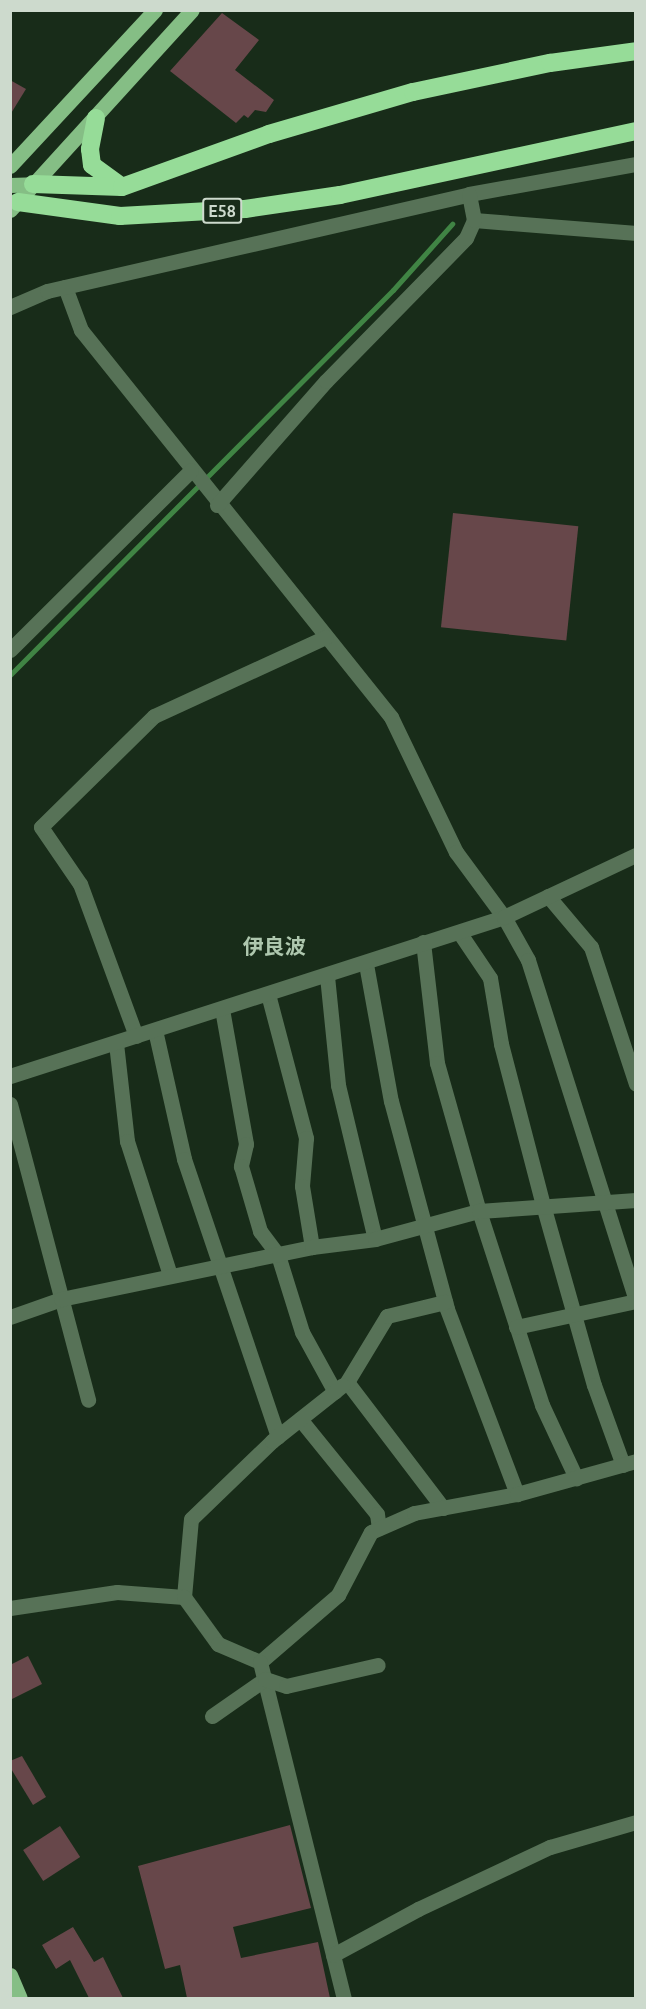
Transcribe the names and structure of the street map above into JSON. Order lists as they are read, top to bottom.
{
  "streets": {
    "highway": ["E58"]
  },
  "districts": ["伊良波"]
}
